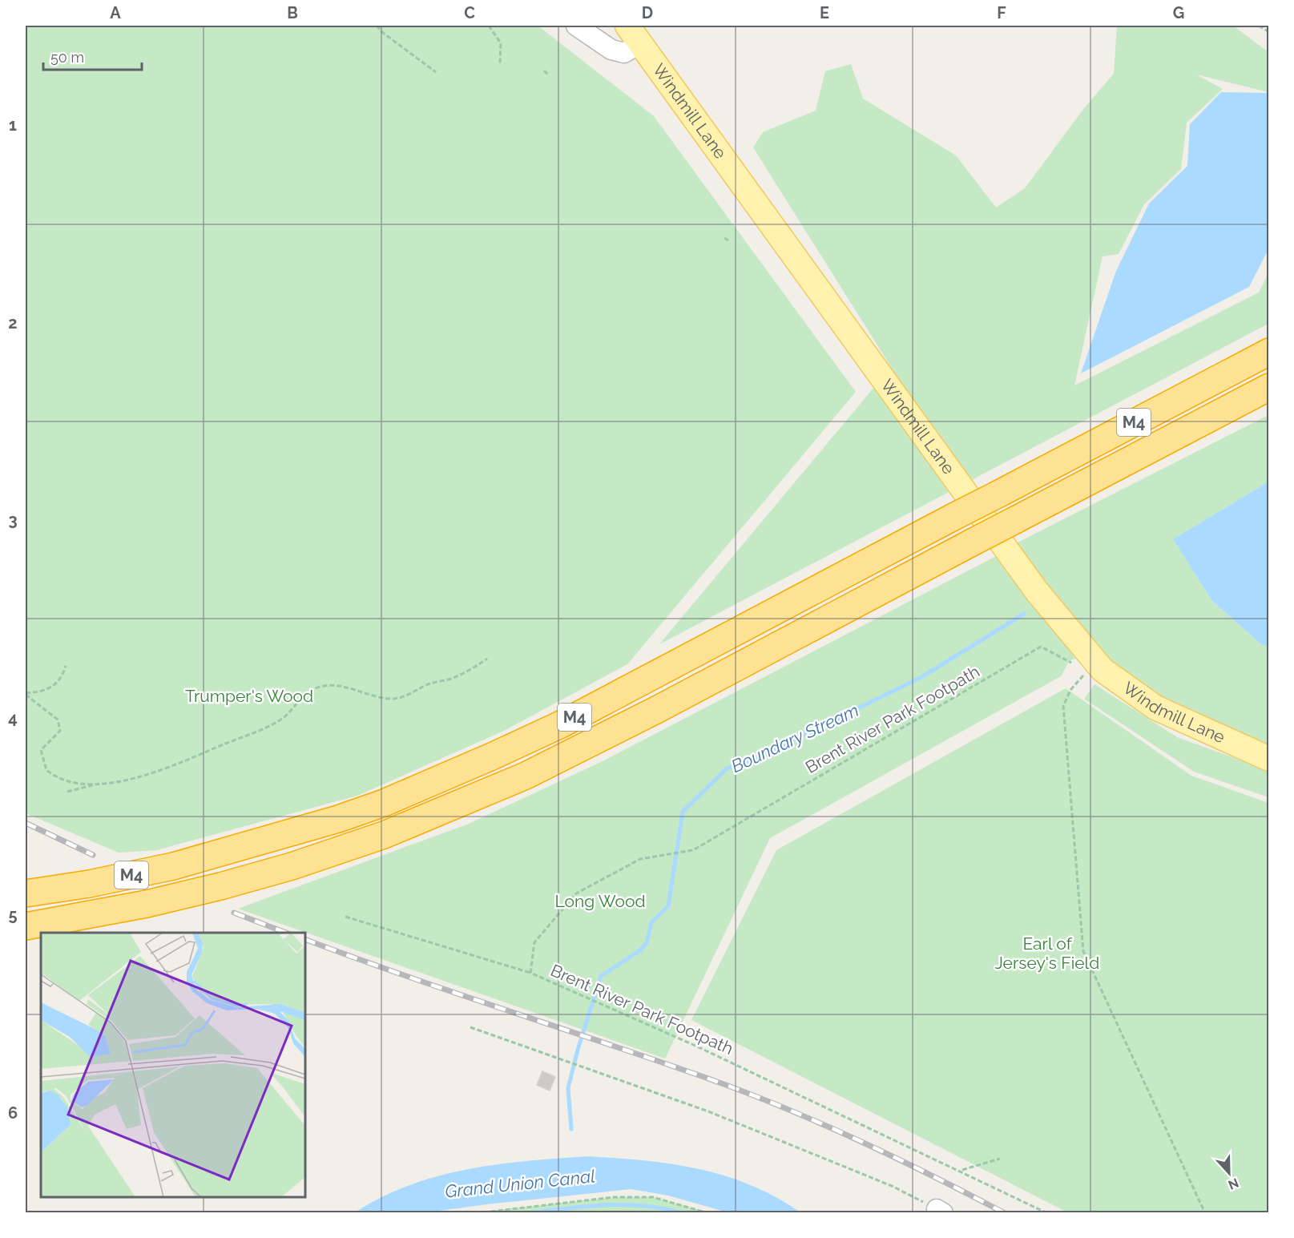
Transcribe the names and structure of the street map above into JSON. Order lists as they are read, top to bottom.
{
  "streets": {
    "highway": ["M4"],
    "main road": ["Windmill Lane"],
    "path": ["Brent River Park Footpath"]
  },
  "water": ["Boundary Stream", "Grand Union Canal"],
  "parks": ["Trumper's Wood", "Long Wood", "Earl of Jersey's Field"],
  "scale_bar": "50 m",
  "north": "bottom",
  "grid": {
    "columns": [
      "A",
      "B",
      "C",
      "D",
      "E",
      "F",
      "G"
    ],
    "rows": [
      "1",
      "2",
      "3",
      "4",
      "5",
      "6"
    ]
  }
}
